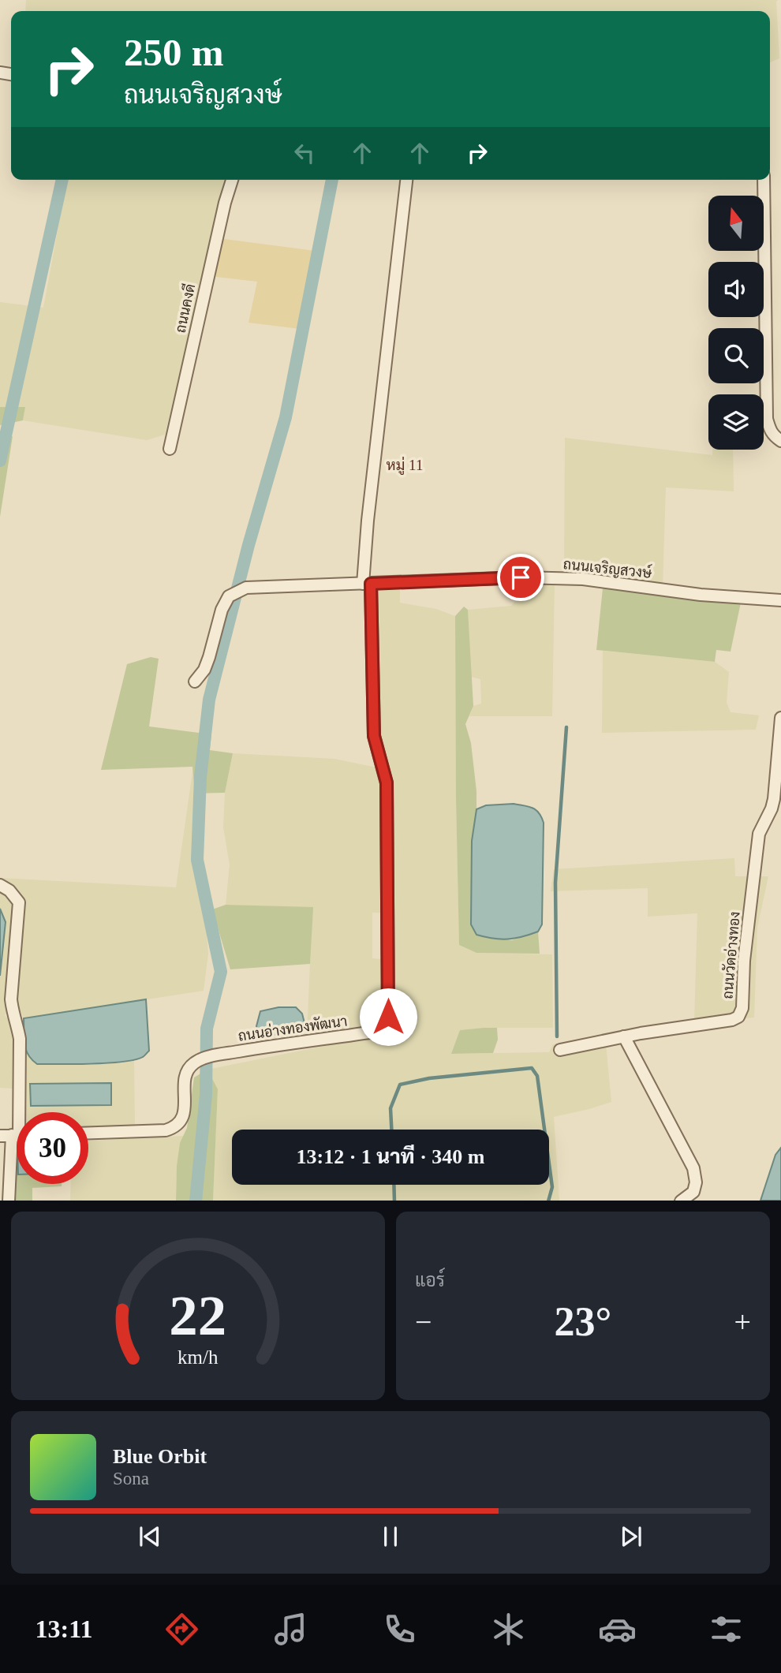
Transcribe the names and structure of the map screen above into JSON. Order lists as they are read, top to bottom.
{
  "streets": {
    "street": [
      "ถนนคงดี",
      "ถนนเจริญสวงษ์",
      "ถนนวัดอ่างทอง",
      "ถนนอ่างทองพัฒนา"
    ]
  },
  "crossings": [
    ["ถนนเจริญสวงษ์", "ถนนอ่างทองพัฒนา"]
  ],
  "districts": ["หมู่ 11"],
  "north": "top",
  "page": {
    "turn": ["250 m", "ถนนเจริญสวงษ์"],
    "limit": "30",
    "trip": "13:12 · 1 นาที · 340 m",
    "tile": "แอร์",
    "heat": ["−", "23°", "+"],
    "song": ["Blue Orbit", "Sona"],
    "tabs": "13:11",
    "gauge": ["22", "km/h"]
  }
}
